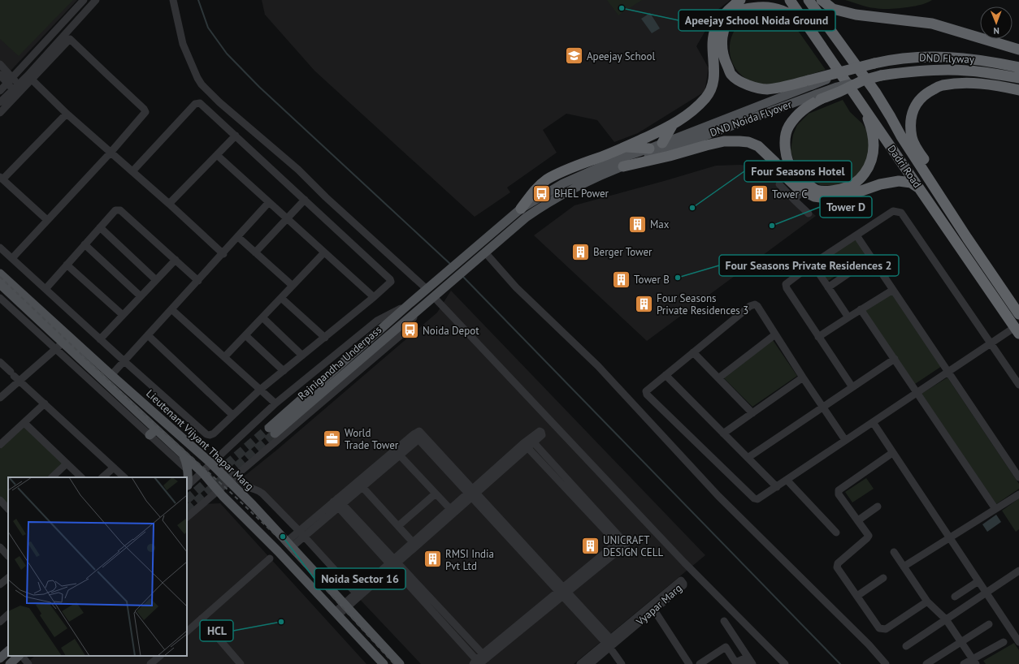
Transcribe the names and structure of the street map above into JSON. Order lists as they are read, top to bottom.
{
  "streets": {
    "highway": ["DND Flyway", "Dadri Road"],
    "main road": ["DND Noida Flyover", "Rajnigandha Underpass", "Lieutenant Vijyant Thapar Marg"],
    "street": ["Vyapar Marg"]
  },
  "crossings": [
    ["DND Flyway", "DND Noida Flyover"],
    ["DND Noida Flyover", "Rajnigandha Underpass"]
  ],
  "places": {
    "other": [
      "Apeejay School Noida Ground",
      "Four Seasons Hotel",
      "Tower D",
      "Four Seasons Private Residences 2",
      "Noida Sector 16",
      "HCL"
    ],
    "school or university": ["Apeejay School"],
    "bus stop": ["BHEL Power", "Noida Depot"],
    "building": [
      "Tower C",
      "Max",
      "Berger Tower",
      "Tower B",
      "Four Seasons Private Residences 3",
      "UNICRAFT DESIGN CELL",
      "RMSI India Pvt Ltd"
    ],
    "office": ["World Trade Tower"]
  },
  "north": "bottom"
}
